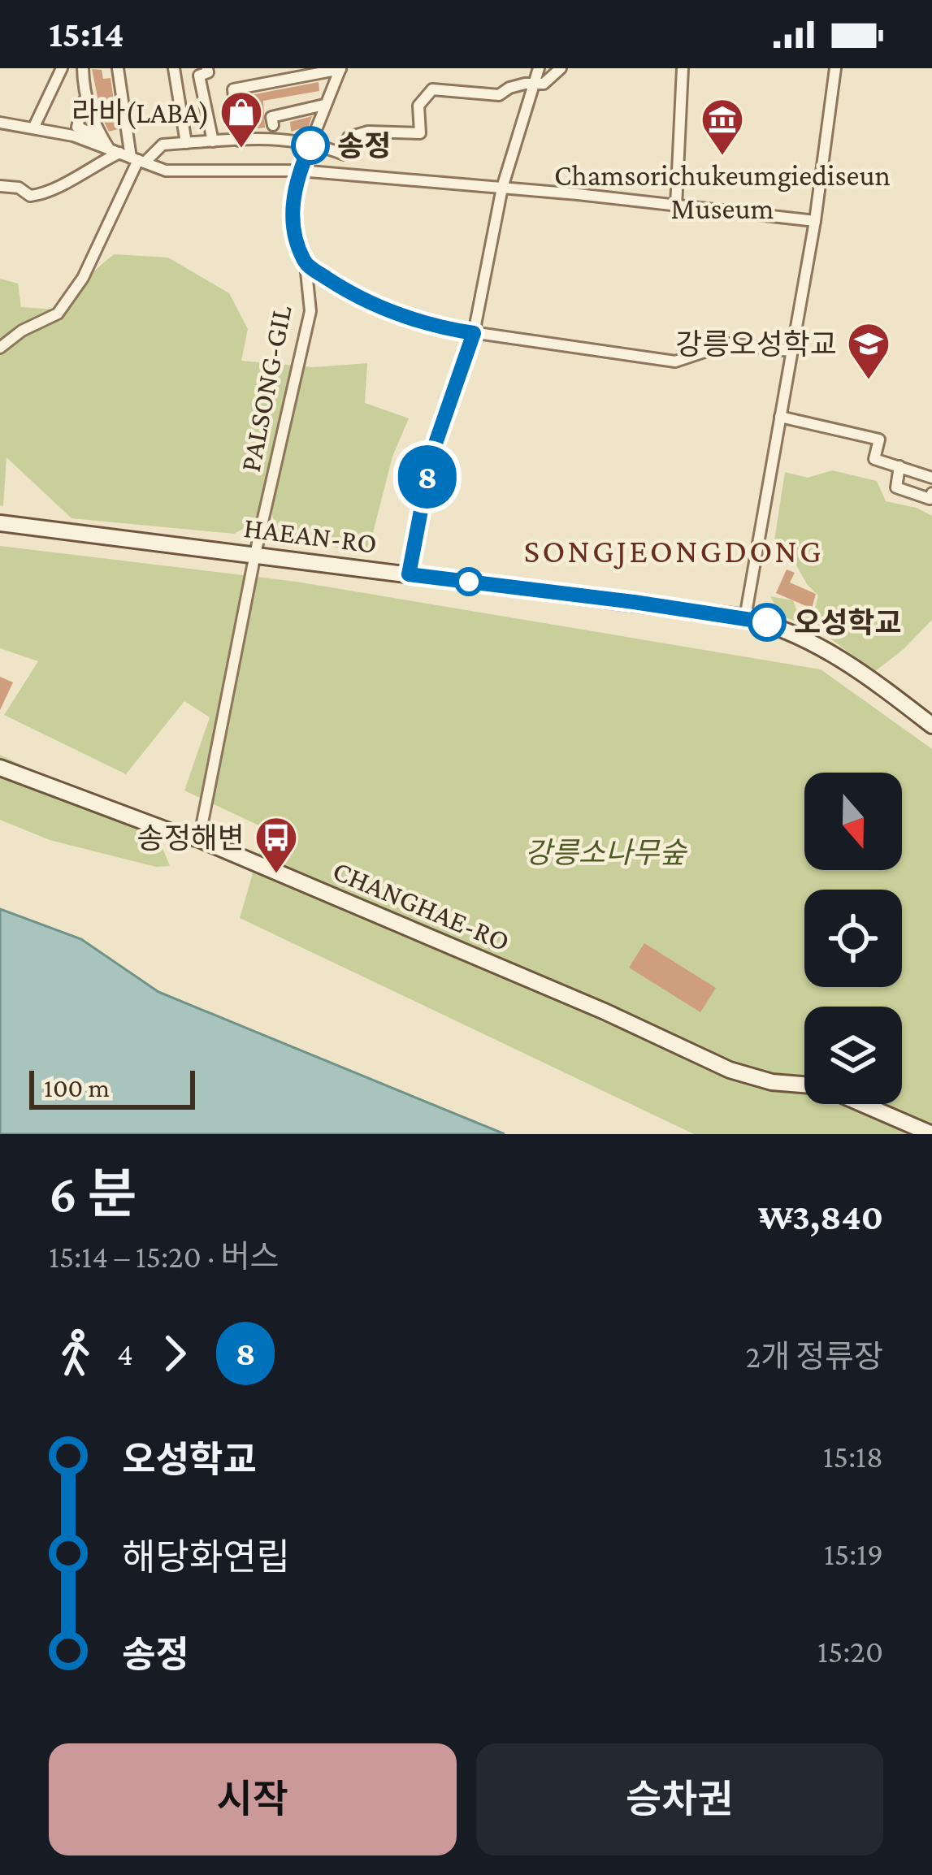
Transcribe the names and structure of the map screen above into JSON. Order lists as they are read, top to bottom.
{
  "streets": {
    "street": ["PALSONG-GIL", "HAEAN-RO", "CHANGHAE-RO"]
  },
  "crossings": [
    ["PALSONG-GIL", "HAEAN-RO"],
    ["PALSONG-GIL", "CHANGHAE-RO"]
  ],
  "districts": ["SONGJEONGDONG"],
  "parks": ["강릉소나무숲"],
  "places": {
    "other": ["송정", "오성학교"],
    "shop": ["라바(LABA)"],
    "museum": ["Chamsorichukeumgiediseun Museum"],
    "school or university": ["강릉오성학교"],
    "bus stop": ["송정해변"]
  },
  "lines": ["bus line 8"],
  "scale_bar": "100 m",
  "north": "bottom",
  "page": {
    "status": "15:14",
    "on_map": "8",
    "scale": "100 m",
    "heading": ["6 분", "15:14 – 15:20 · 버스", "₩3,840"],
    "legs": ["4", "8", "2개 정류장"],
    "list": [
      {
        "name": "오성학교",
        "value": "15:18"
      },
      {
        "name": "해당화연립",
        "value": "15:19"
      },
      {
        "name": "송정",
        "value": "15:20"
      }
    ],
    "buttons": ["시작", "승차권"]
  }
}
